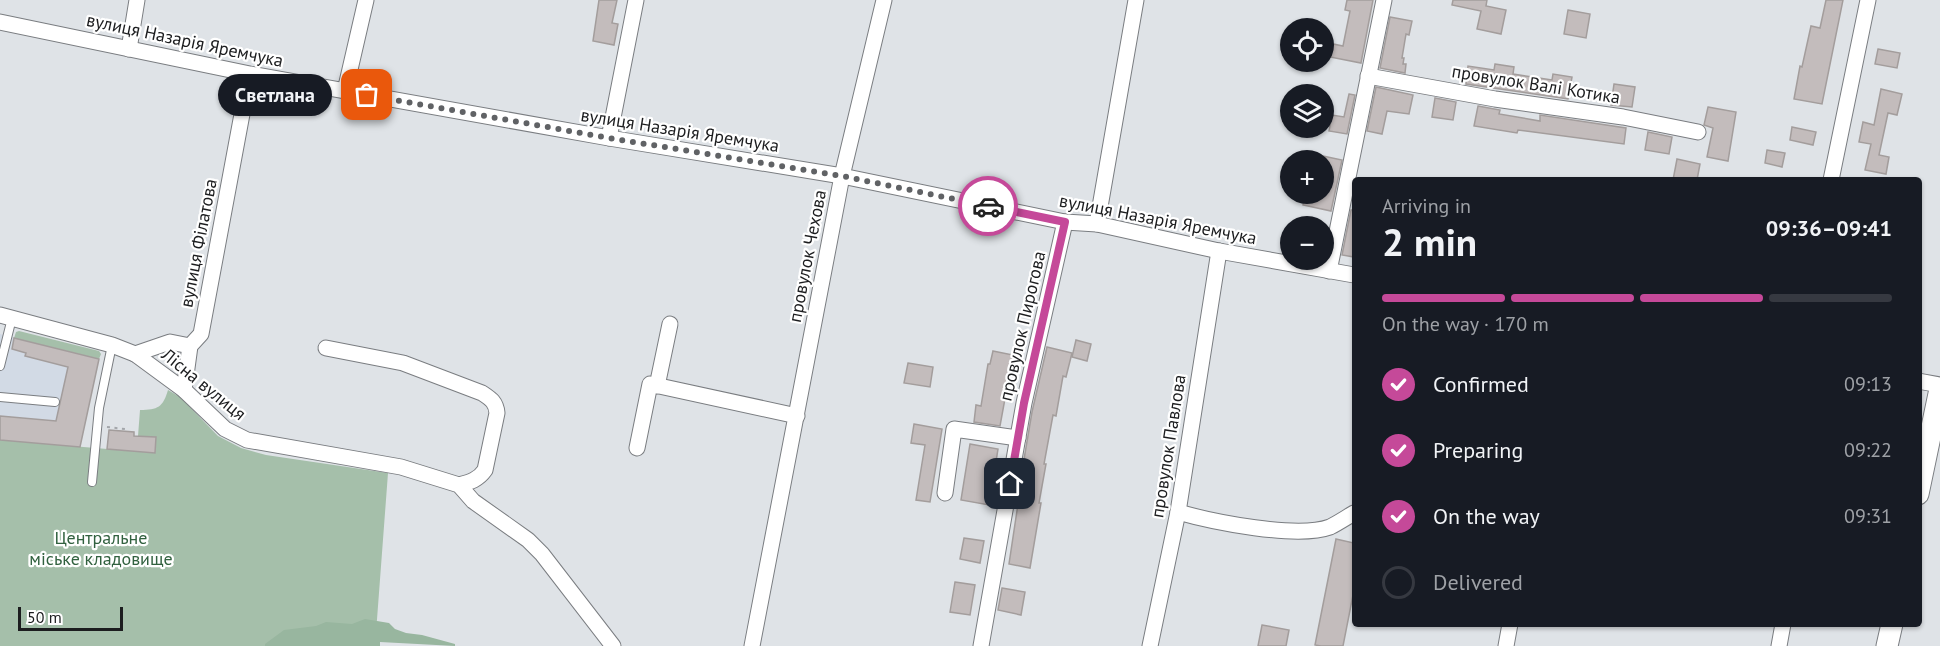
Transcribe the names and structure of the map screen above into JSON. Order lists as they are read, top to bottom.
{
  "streets": {
    "street": [
      "вулиця Назарія Яремчука",
      "провулок Валі Котика",
      "вулиця Філатова",
      "провулок Чехова",
      "провулок Пирогова",
      "Лісна вулиця",
      "провулок Павлова"
    ]
  },
  "crossings": [
    ["вулиця Назарія Яремчука", "провулок Чехова"],
    ["вулиця Назарія Яремчука", "провулок Пирогова"],
    ["вулиця Назарія Яремчука", "провулок Павлова"],
    ["вулиця Філатова", "Лісна вулиця"]
  ],
  "parks": ["Центральне міське кладовище"],
  "places": ["Светлана"],
  "scale_bar": "50 m",
  "page": {
    "map_buttons": ["+", "−"],
    "bubble": "Светлана",
    "heading": ["2 min", "Arriving in", "09:36–09:41"],
    "bar": "On the way · 170 m",
    "list": [
      ["Confirmed", "09:13"],
      ["Preparing", "09:22"],
      ["On the way", "09:31"],
      "Delivered"
    ],
    "scale": "50 m"
  }
}
